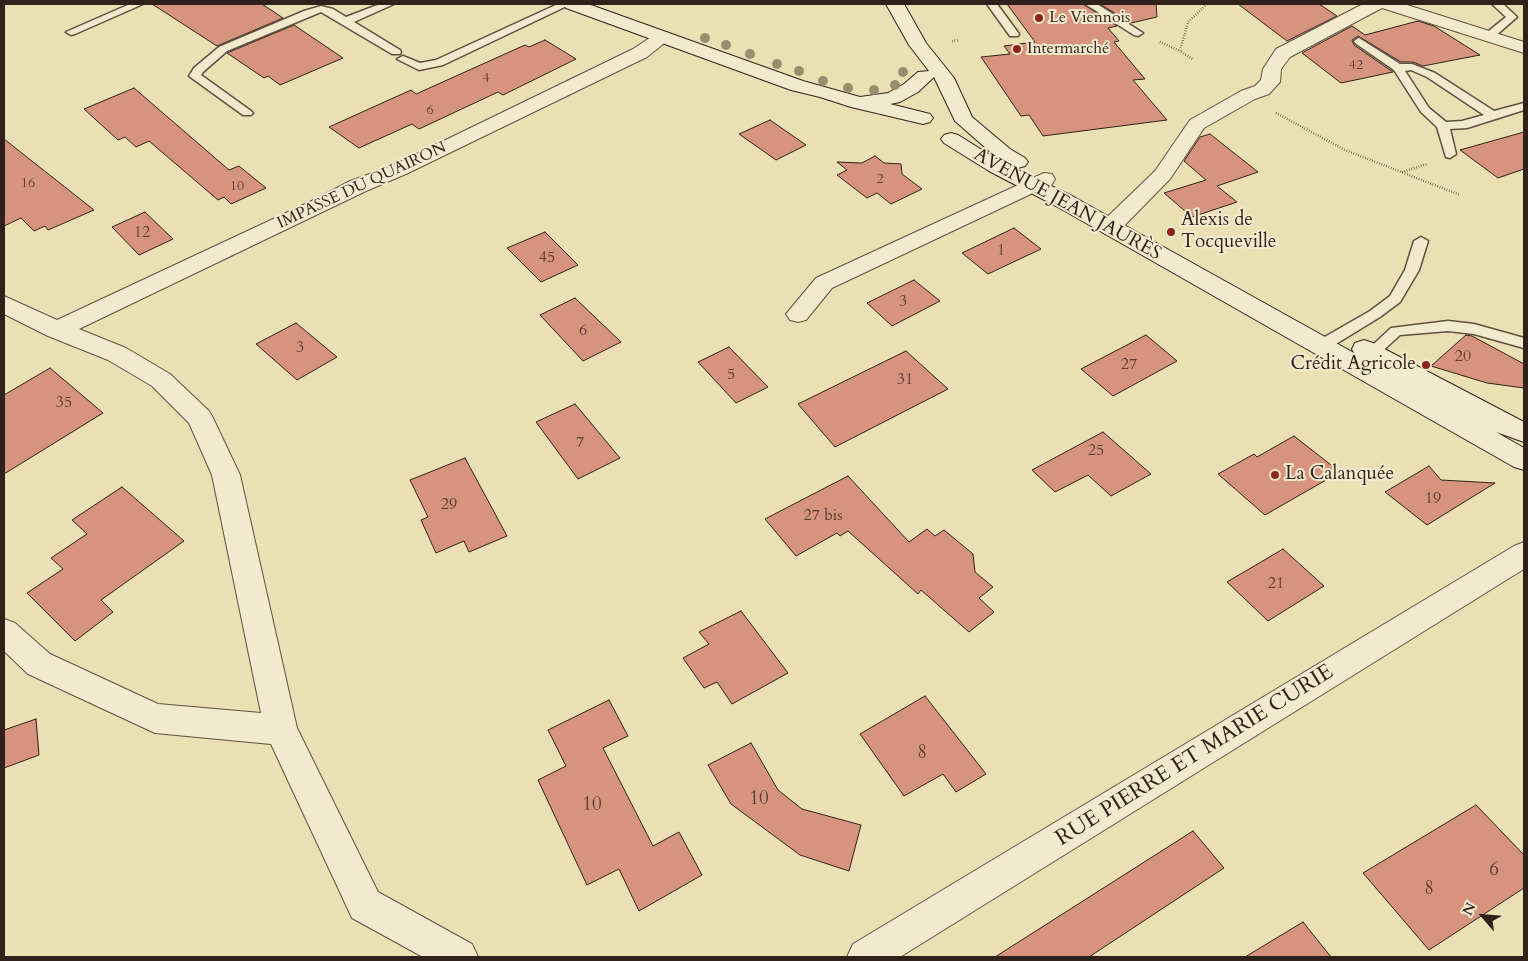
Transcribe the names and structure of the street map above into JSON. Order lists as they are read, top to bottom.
{
  "streets": {
    "street": ["IMPASSE DU QUAIRON", "AVENUE JEAN JAURÈS", "RUE PIERRE ET MARIE CURIE"]
  },
  "places": [
    "Le Viennois",
    "Intermarché",
    "Alexis de Tocqueville",
    "Crédit Agricole",
    "La Calanquée"
  ],
  "house_numbers": [
    "42",
    "4",
    "6",
    "2",
    "16",
    "10",
    "12",
    "1",
    "45",
    "3",
    "6",
    "3",
    "20",
    "27",
    "5",
    "31",
    "35",
    "7",
    "25",
    "19",
    "29",
    "27 bis",
    "21",
    "8",
    "10",
    "10",
    "6",
    "8"
  ],
  "north": "top left"
}
